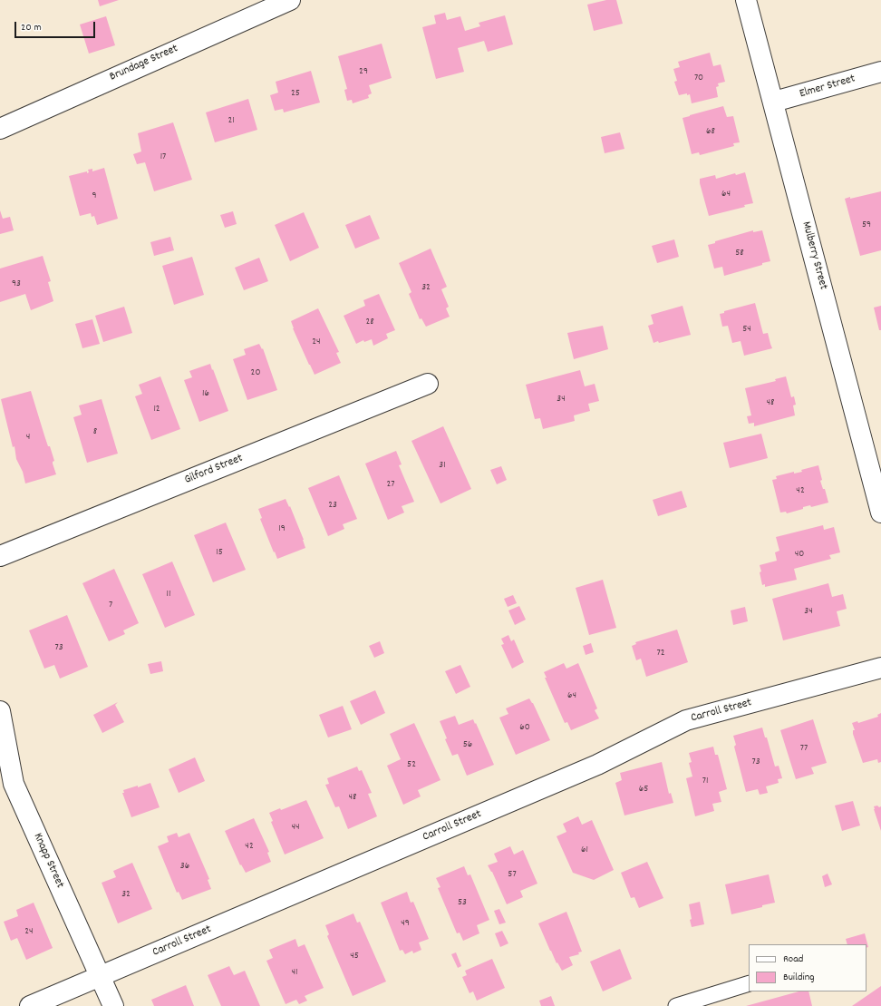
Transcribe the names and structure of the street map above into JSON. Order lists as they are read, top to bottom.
{
  "streets": {
    "street": [
      "Brundage Street",
      "Elmer Street",
      "Mulberry Street",
      "Gilford Street",
      "Carroll Street",
      "Knapp Street"
    ]
  },
  "crossings": [
    ["Elmer Street", "Mulberry Street"],
    ["Carroll Street", "Knapp Street"]
  ],
  "house_numbers": [
    "29",
    "70",
    "25",
    "21",
    "68",
    "17",
    "64",
    "9",
    "59",
    "58",
    "93",
    "32",
    "28",
    "54",
    "24",
    "20",
    "16",
    "34",
    "48",
    "12",
    "8",
    "4",
    "31",
    "27",
    "42",
    "23",
    "19",
    "15",
    "40",
    "11",
    "7",
    "34",
    "73",
    "72",
    "64",
    "60",
    "56",
    "77",
    "73",
    "52",
    "71",
    "65",
    "48",
    "44",
    "42",
    "61",
    "36",
    "57",
    "32",
    "53",
    "49",
    "24",
    "45",
    "41"
  ],
  "legend": ["Road", "Building"],
  "scale_bar": "20 m"
}
